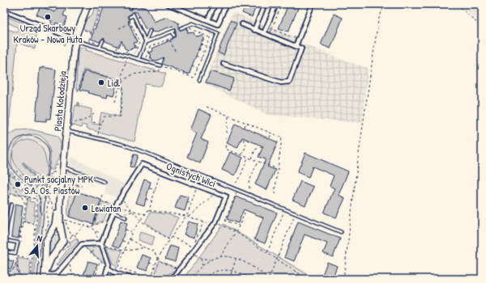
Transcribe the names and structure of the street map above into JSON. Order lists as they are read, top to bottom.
{
  "streets": {
    "street": ["Piasta Kołodzieja", "Ognistych Wici"]
  },
  "places": [
    "Urząd Skarbowy Kraków - Nowa Huta",
    "Lidl",
    "Punkt socjalny MPK S.A. Os. Piastów",
    "Lewiatan"
  ],
  "north": "top"
}
